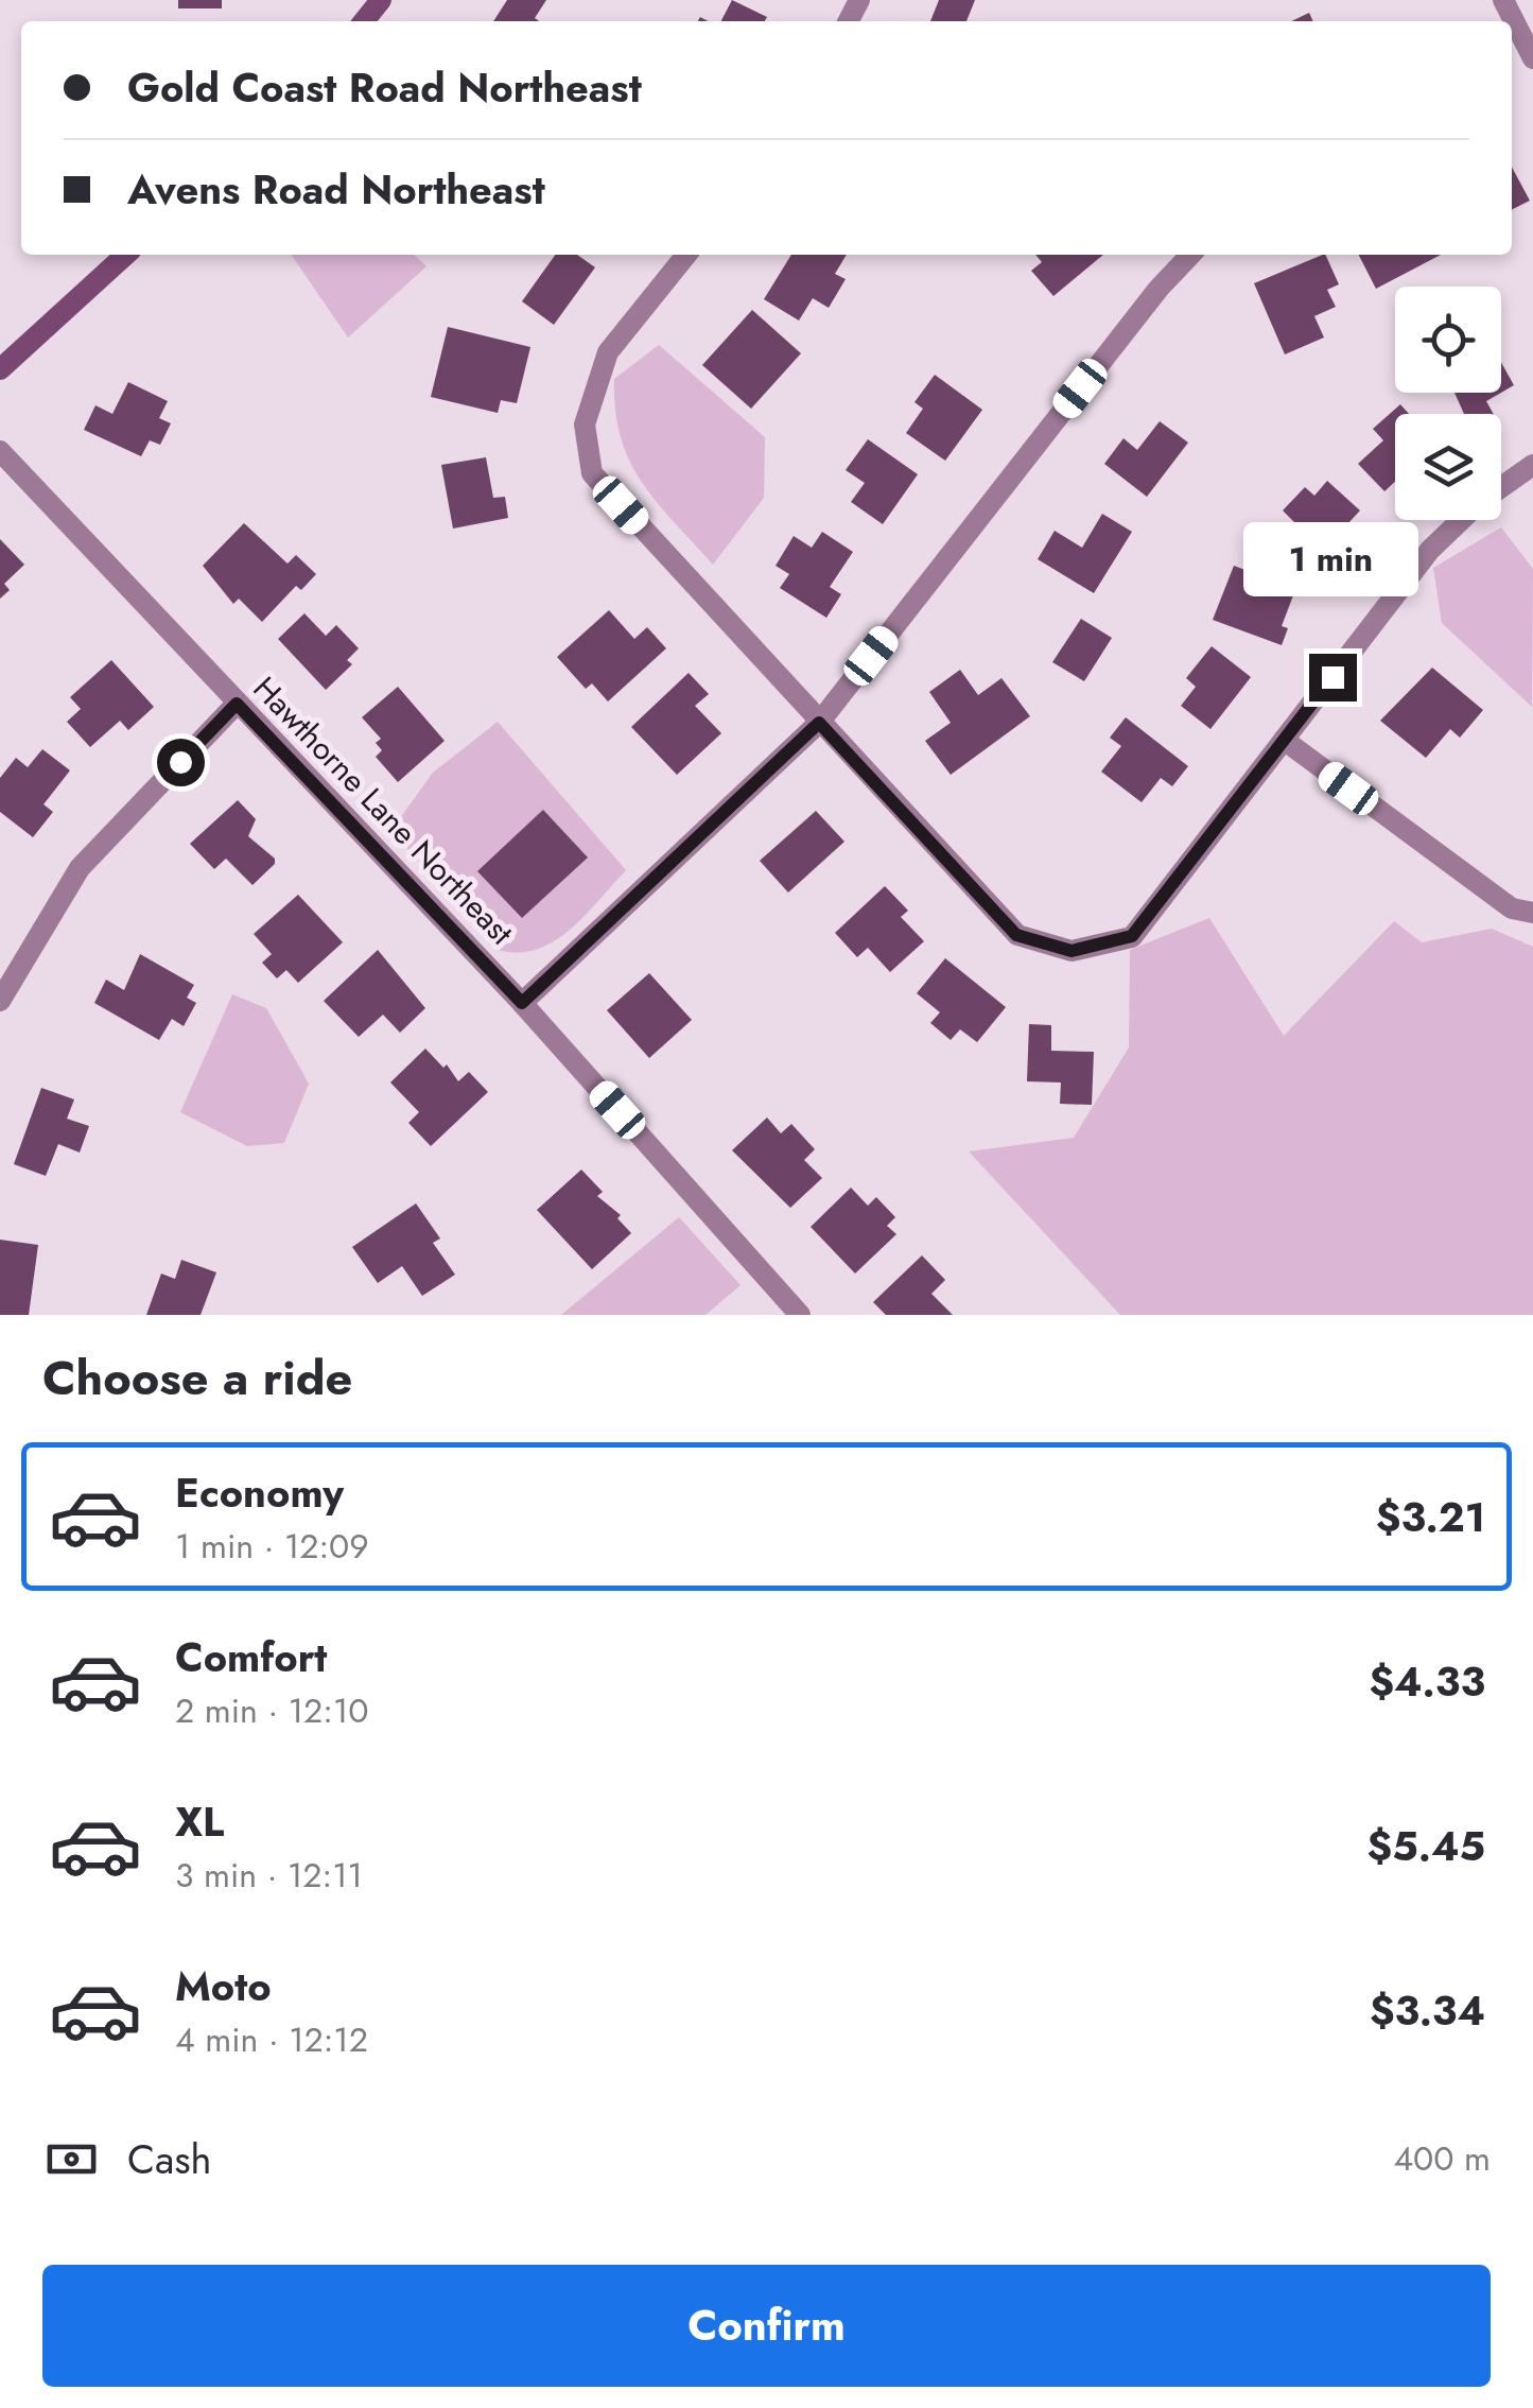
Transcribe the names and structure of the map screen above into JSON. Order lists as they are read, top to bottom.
{
  "streets": {
    "street": ["Hawthorne Lane Northeast"]
  },
  "page": {
    "banner": ["Gold Coast Road Northeast", "Avens Road Northeast"],
    "bubble": "1 min",
    "heading": "Choose a ride",
    "list": [
      {
        "name": "Economy",
        "note": "1 min · 12:09",
        "value": "$3.21"
      },
      {
        "name": "Comfort",
        "note": "2 min · 12:10",
        "value": "$4.33"
      },
      {
        "name": "XL",
        "note": "3 min · 12:11",
        "value": "$5.45"
      },
      {
        "name": "Moto",
        "note": "4 min · 12:12",
        "value": "$3.34"
      }
    ],
    "pay": ["Cash", "400 m"],
    "buttons": "Confirm"
  }
}
